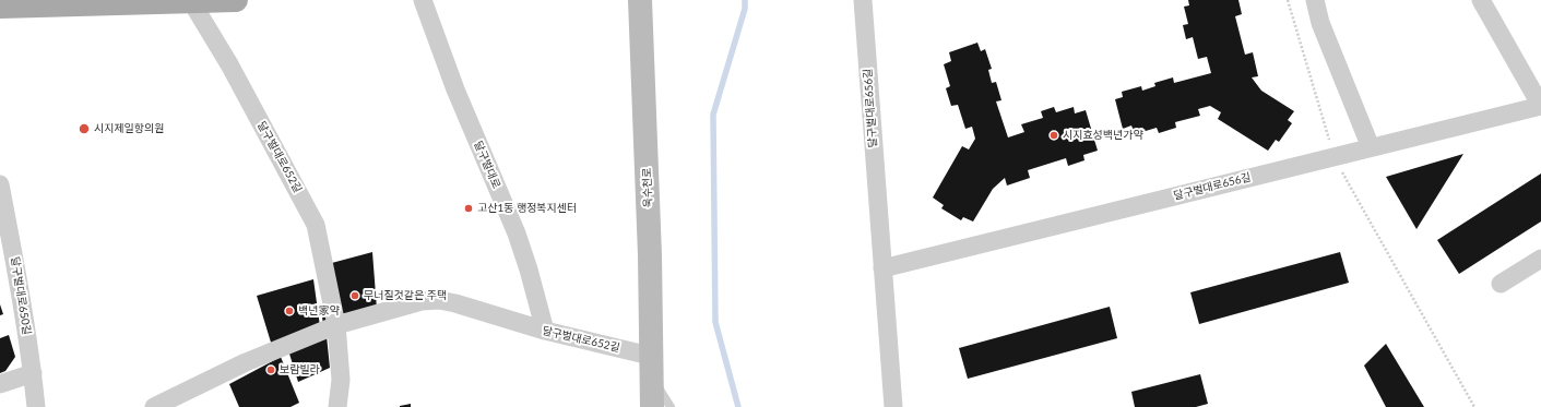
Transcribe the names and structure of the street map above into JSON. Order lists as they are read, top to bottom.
{
  "streets": {
    "main road": ["욱수천로"],
    "street": [
      "달구벌대로656길",
      "달구벌대로652길",
      "달구벌대로",
      "달구벌대로650길"
    ]
  },
  "crossings": [
    ["달구벌대로652길", "달구벌대로"],
    ["달구벌대로652길", "욱수천로"]
  ],
  "places": [
    "시지제일항의원",
    "시지효성백년가약",
    "고산1동 행정복지센터",
    "무너질것같은 주택",
    "백년家약",
    "보람빌라"
  ]
}
